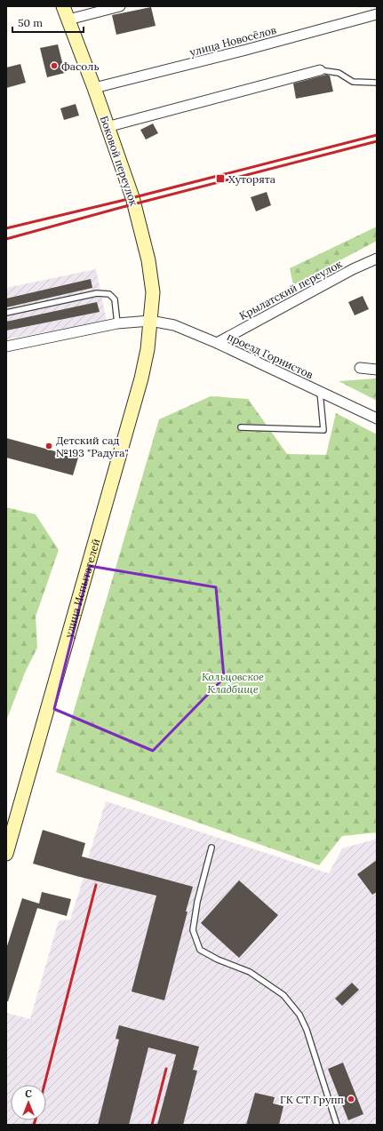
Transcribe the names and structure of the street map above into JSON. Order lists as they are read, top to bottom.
{
  "streets": {
    "main road": ["Боковой переулок", "улица Испытателей"],
    "street": ["улица Новосёлов", "Крылатский переулок", "проезд Горнистов"]
  },
  "crossings": [
    ["улица Новосёлов", "Боковой переулок"],
    ["Боковой переулок", "проезд Горнистов"],
    ["Боковой переулок", "улица Испытателей"],
    ["Крылатский переулок", "проезд Горнистов"],
    ["проезд Горнистов", "улица Испытателей"]
  ],
  "parks": ["Кольцовское Кладбище"],
  "places": {
    "other": ["Фасоль", "Детский сад №193 \"Радуга\"", "ГК СТ Групп"],
    "transit": ["Хуторята"]
  },
  "scale_bar": "50 m",
  "north": "top"
}
